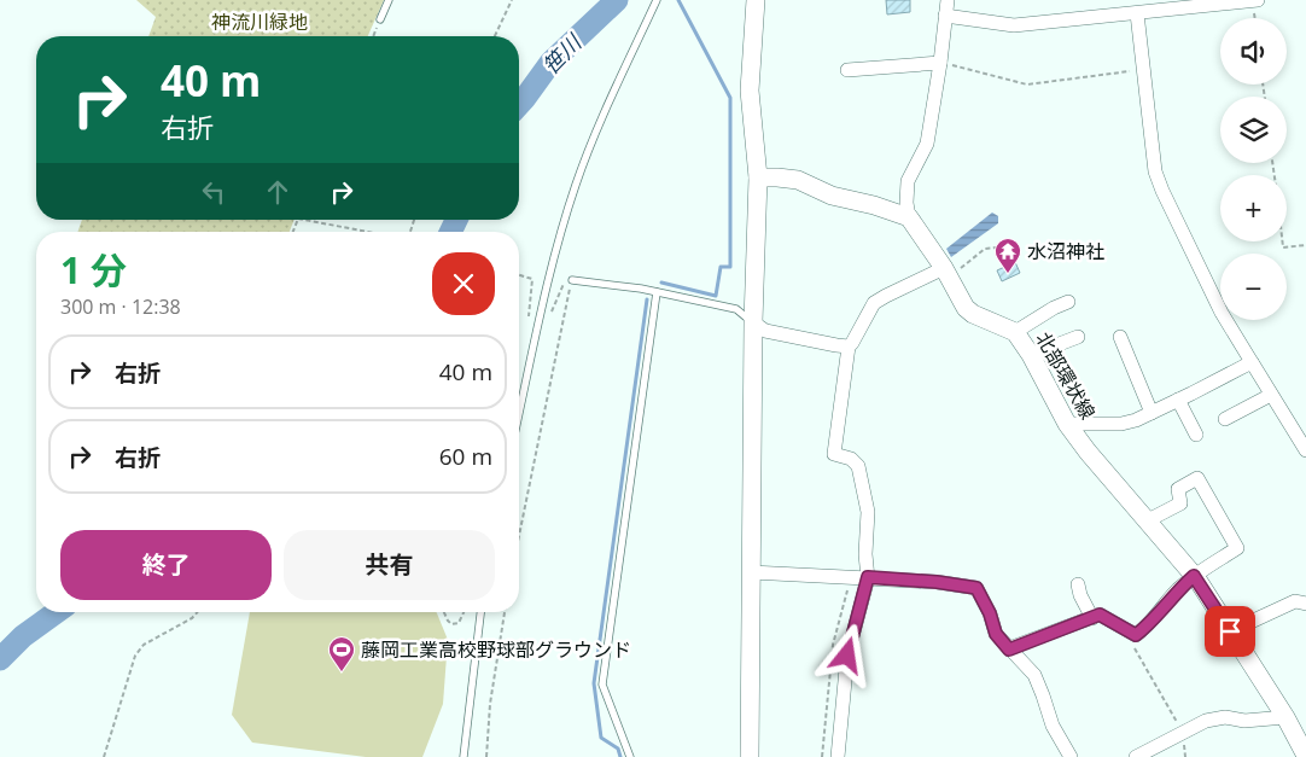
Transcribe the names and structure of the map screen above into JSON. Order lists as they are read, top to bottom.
{
  "streets": {
    "street": ["北部環状線"]
  },
  "water": ["笹川"],
  "parks": ["神流川緑地"],
  "places": {
    "temple": ["水沼神社"],
    "sports": ["藤岡工業高校野球部グラウンド"]
  },
  "page": {
    "map_buttons": ["+", "−"],
    "turn": ["40 m", "右折"],
    "heading": ["1 分", "300 m · 12:38"],
    "list": [
      {
        "name": "右折",
        "value": "40 m"
      },
      {
        "name": "右折",
        "value": "60 m"
      }
    ],
    "buttons": ["終了", "共有"]
  }
}
